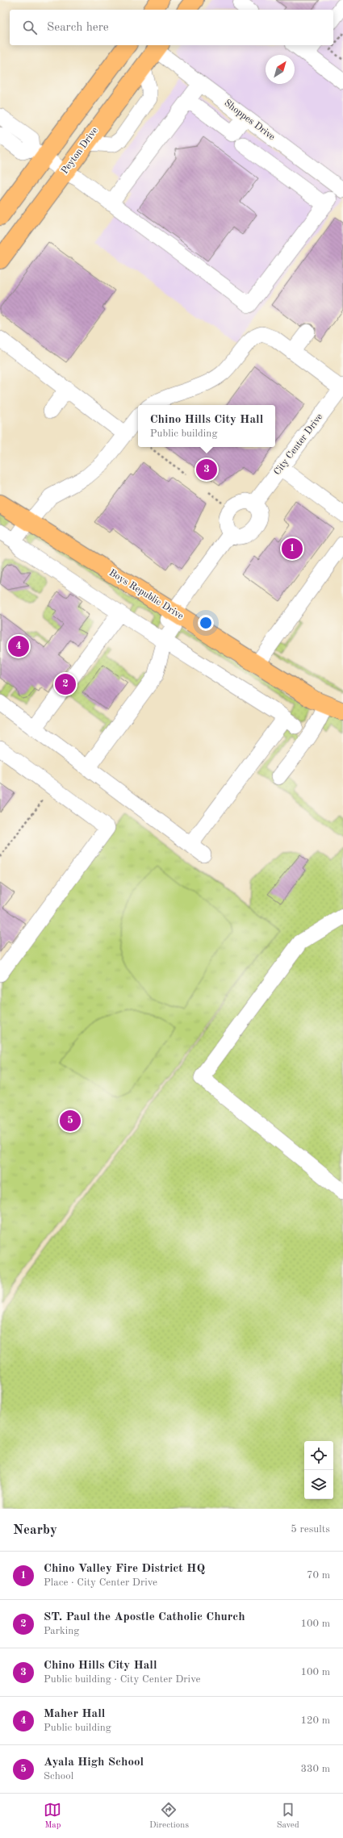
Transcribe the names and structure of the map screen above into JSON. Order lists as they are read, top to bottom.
{
  "streets": {
    "main road": ["Peyton Drive", "Boys Republic Drive"],
    "street": ["Shoppes Drive", "City Center Drive"]
  },
  "crossings": [
    ["Shoppes Drive", "Peyton Drive"]
  ],
  "north": "top right",
  "page": {
    "search": "Search here",
    "popup": ["Chino Hills City Hall", "Public building"],
    "pins": [
      "3",
      "1",
      "4",
      "2",
      "5"
    ],
    "heading": ["Nearby", "5 results"],
    "list": [
      {
        "mark": "1",
        "name": "Chino Valley Fire District HQ",
        "note": "Place · City Center Drive",
        "value": "70 m"
      },
      {
        "mark": "2",
        "name": "ST. Paul the Apostle Catholic Church",
        "note": "Parking",
        "value": "100 m"
      },
      {
        "mark": "3",
        "name": "Chino Hills City Hall",
        "note": "Public building · City Center Drive",
        "value": "100 m"
      },
      {
        "mark": "4",
        "name": "Maher Hall",
        "note": "Public building",
        "value": "120 m"
      },
      {
        "mark": "5",
        "name": "Ayala High School",
        "note": "School",
        "value": "330 m"
      }
    ],
    "nav": ["Map", "Directions", "Saved"]
  }
}
